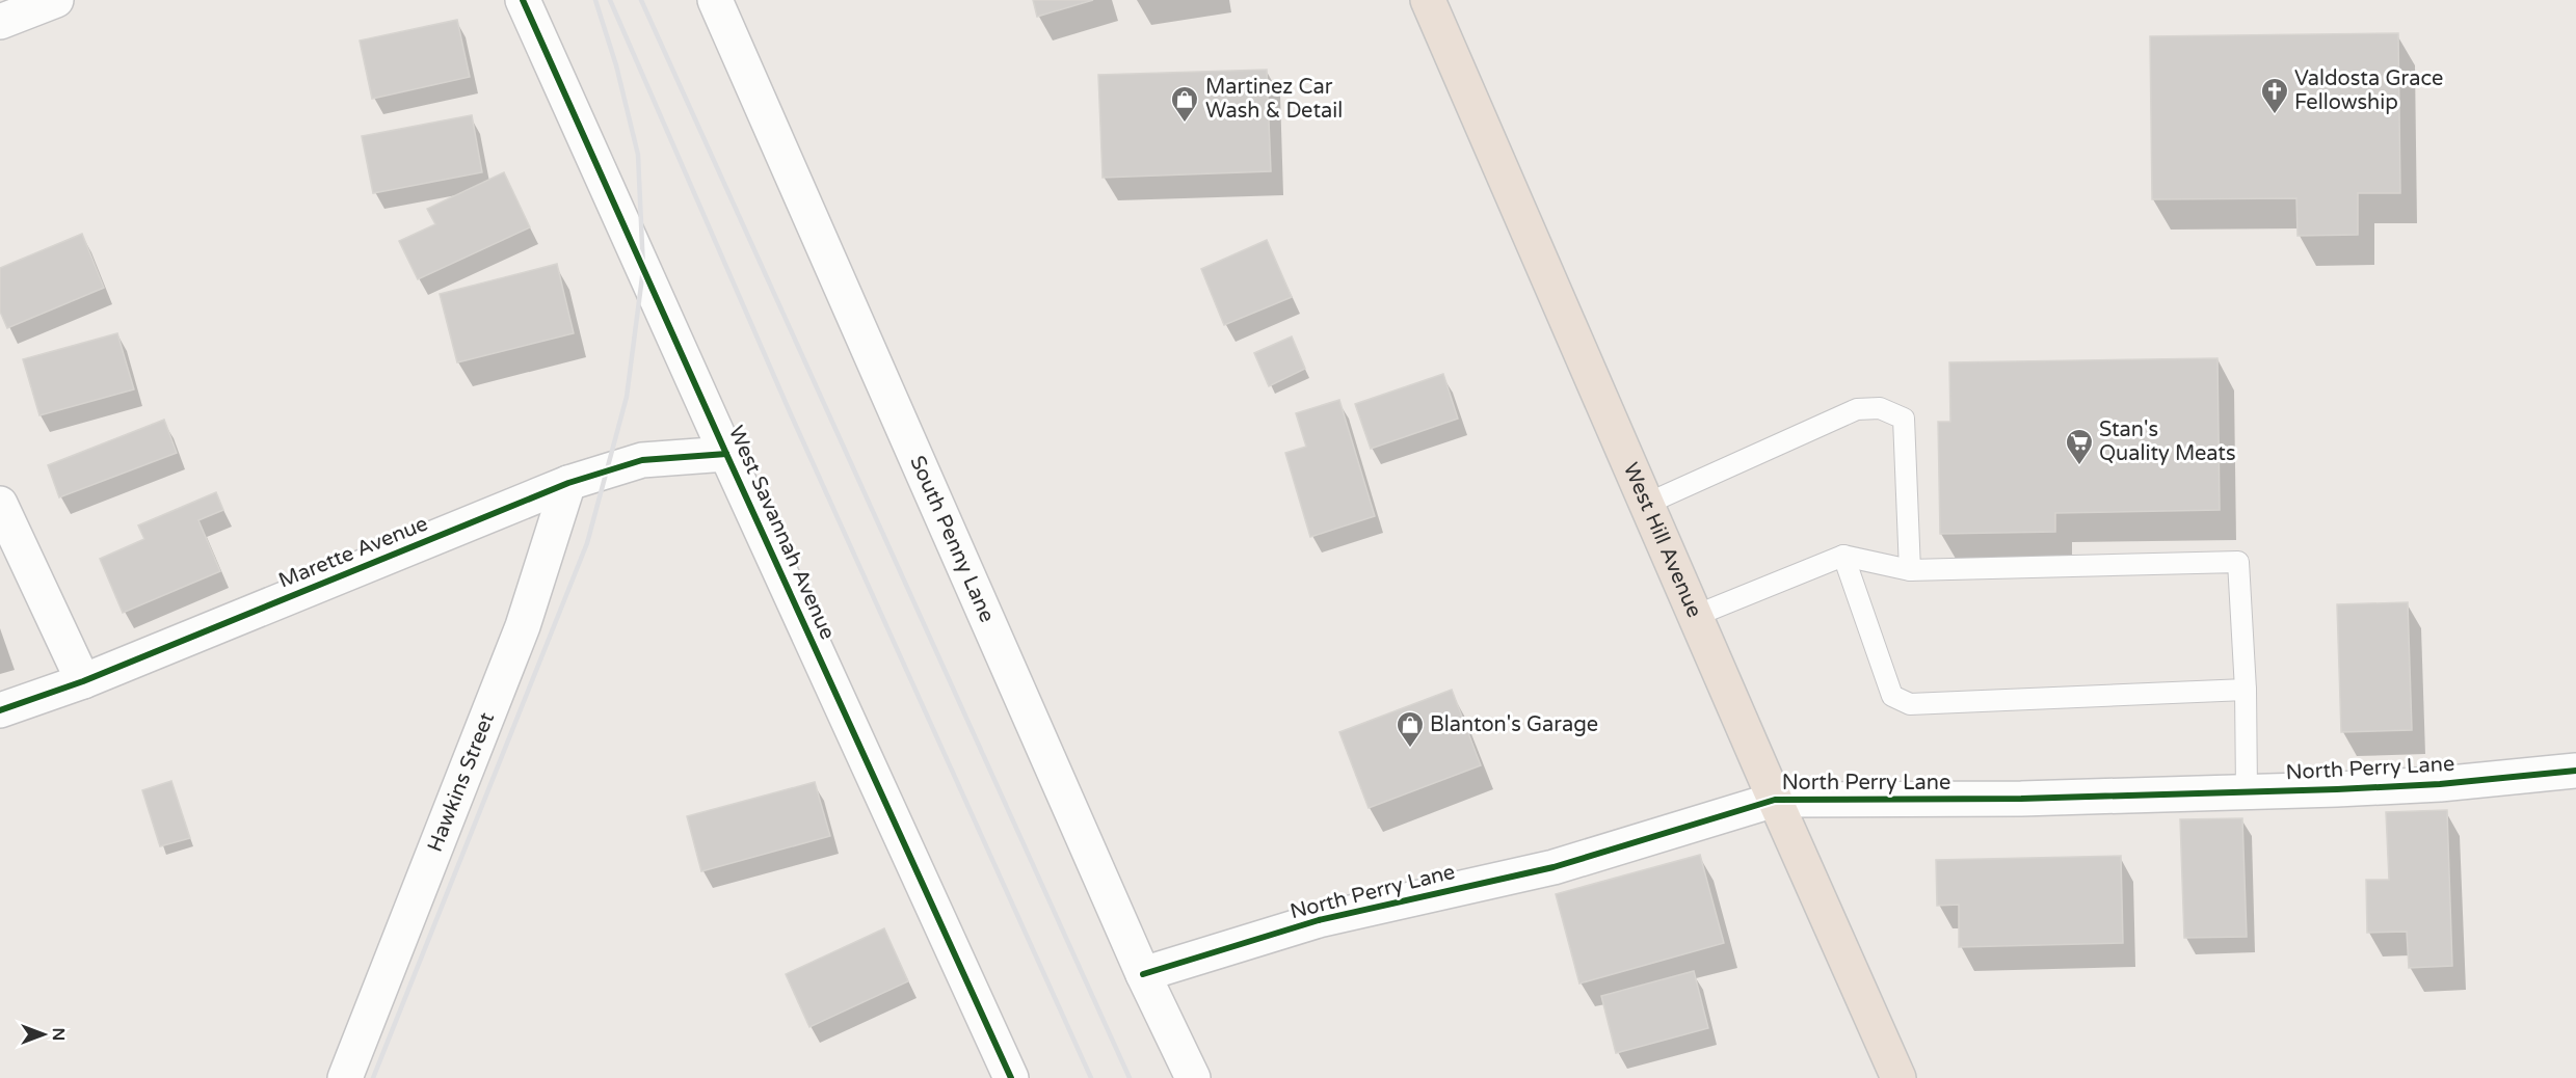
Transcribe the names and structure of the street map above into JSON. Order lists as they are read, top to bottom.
{
  "streets": {
    "highway": ["West Hill Avenue"],
    "street": [
      "West Savannah Avenue",
      "South Penny Lane",
      "Marette Avenue",
      "North Perry Lane",
      "Hawkins Street"
    ]
  },
  "crossings": [
    ["West Savannah Avenue", "Marette Avenue"],
    ["South Penny Lane", "North Perry Lane"],
    ["West Hill Avenue", "North Perry Lane"],
    ["Marette Avenue", "Hawkins Street"]
  ],
  "places": {
    "church": ["Valdosta Grace Fellowship"],
    "shop": ["Martinez Car Wash & Detail", "Blanton's Garage"],
    "supermarket": ["Stan's Quality Meats"]
  },
  "north": "right"
}
